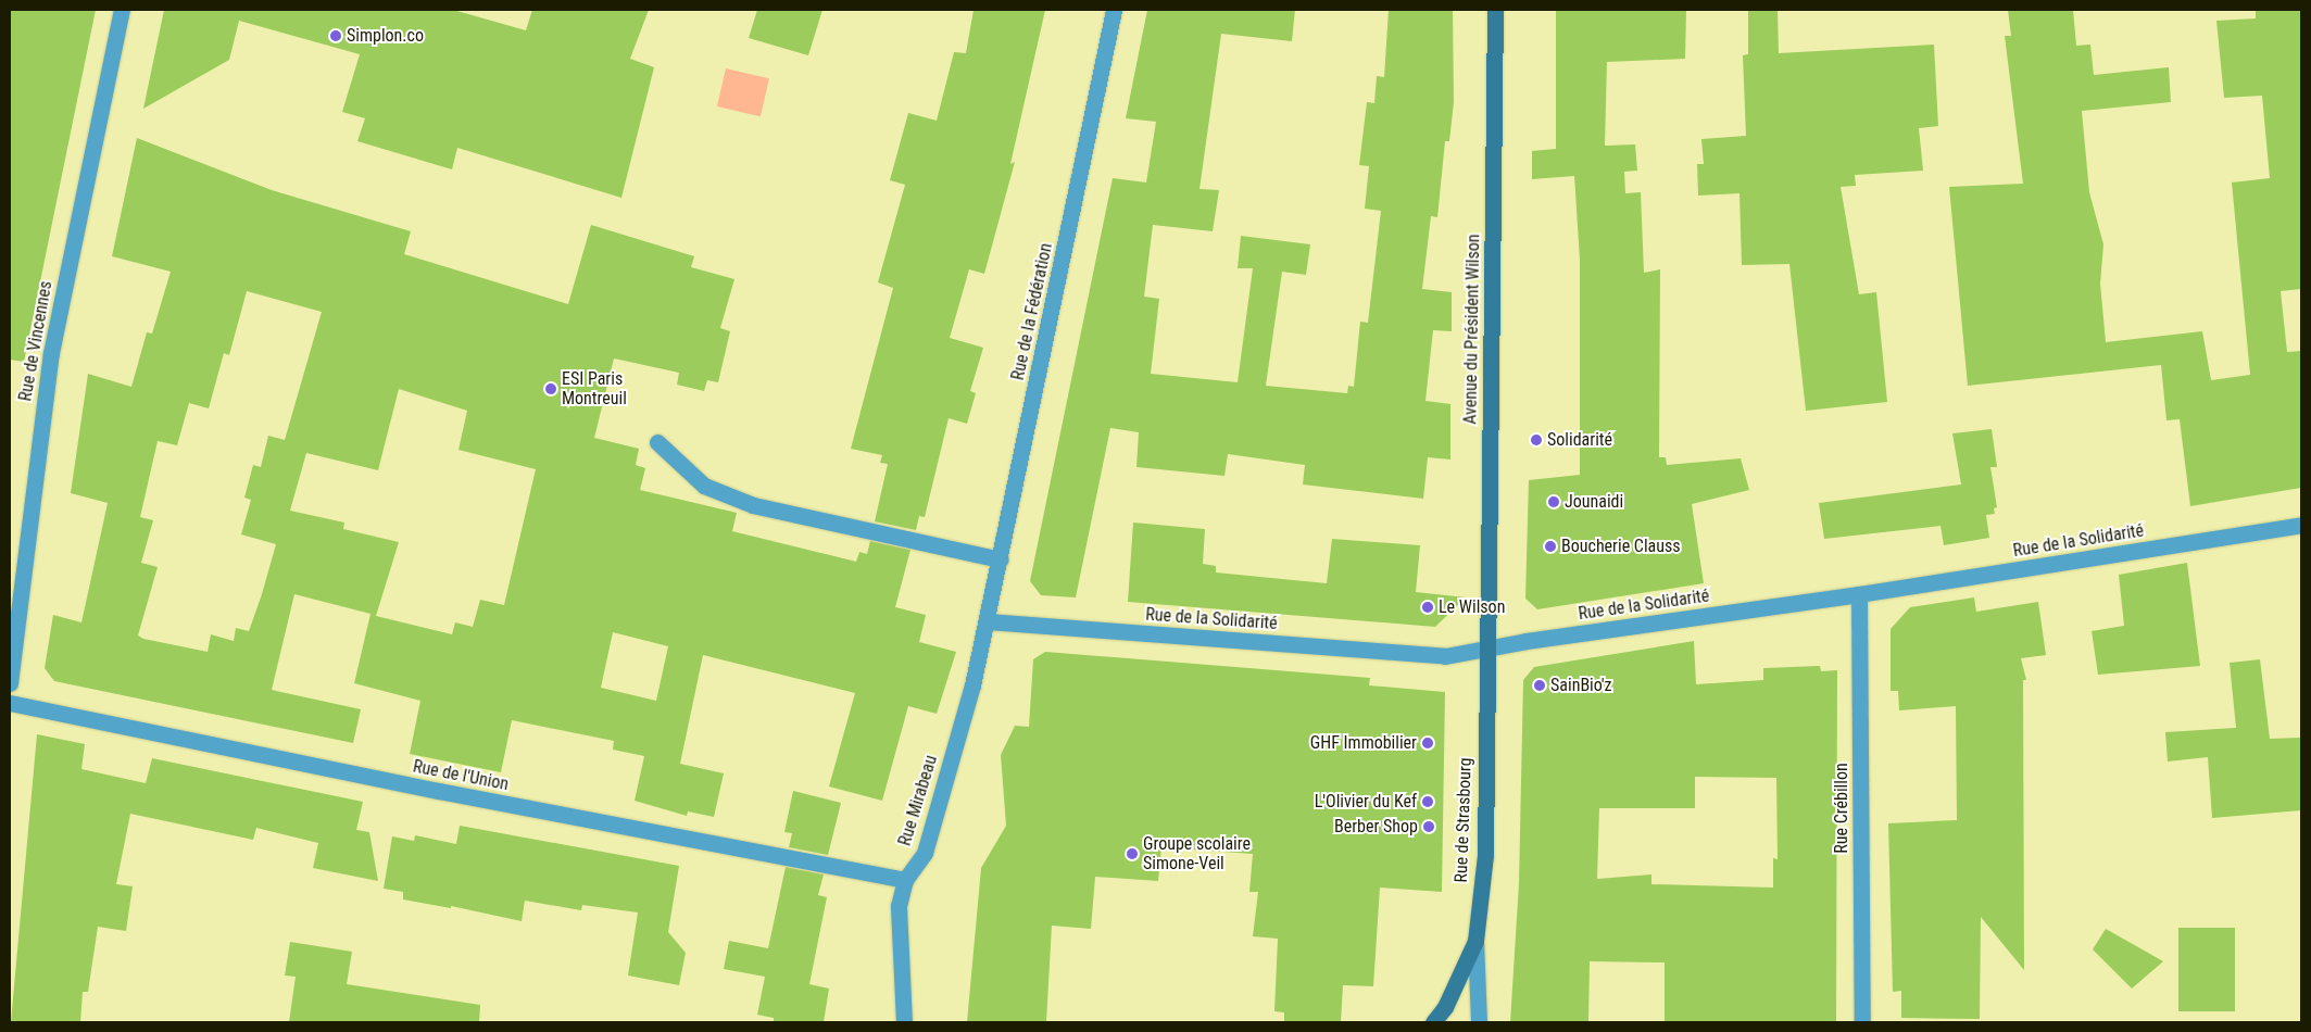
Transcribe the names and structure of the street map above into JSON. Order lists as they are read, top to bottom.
{
  "streets": {
    "street": [
      "Rue de la Fédération",
      "Avenue du Président Wilson",
      "Rue de Vincennes",
      "Rue de la Solidarité",
      "Rue de l'Union",
      "Rue Mirabeau",
      "Rue Crébillon",
      "Rue de Strasbourg"
    ]
  },
  "crossings": [
    ["Rue de la Fédération", "Rue de la Solidarité"],
    ["Rue de la Fédération", "Rue Mirabeau"],
    ["Avenue du Président Wilson", "Rue de la Solidarité"],
    ["Avenue du Président Wilson", "Rue de Strasbourg"],
    ["Rue de la Solidarité", "Rue Mirabeau"],
    ["Rue de la Solidarité", "Rue Crébillon"],
    ["Rue de la Solidarité", "Rue de Strasbourg"],
    ["Rue de l'Union", "Rue Mirabeau"]
  ],
  "places": [
    "Simplon.co",
    "ESI Paris Montreuil",
    "Solidarité",
    "Jounaidi",
    "Boucherie Clauss",
    "Le Wilson",
    "SainBio'z",
    "GHF Immobilier",
    "L'Olivier du Kef",
    "Berber Shop",
    "Groupe scolaire Simone-Veil"
  ]
}
